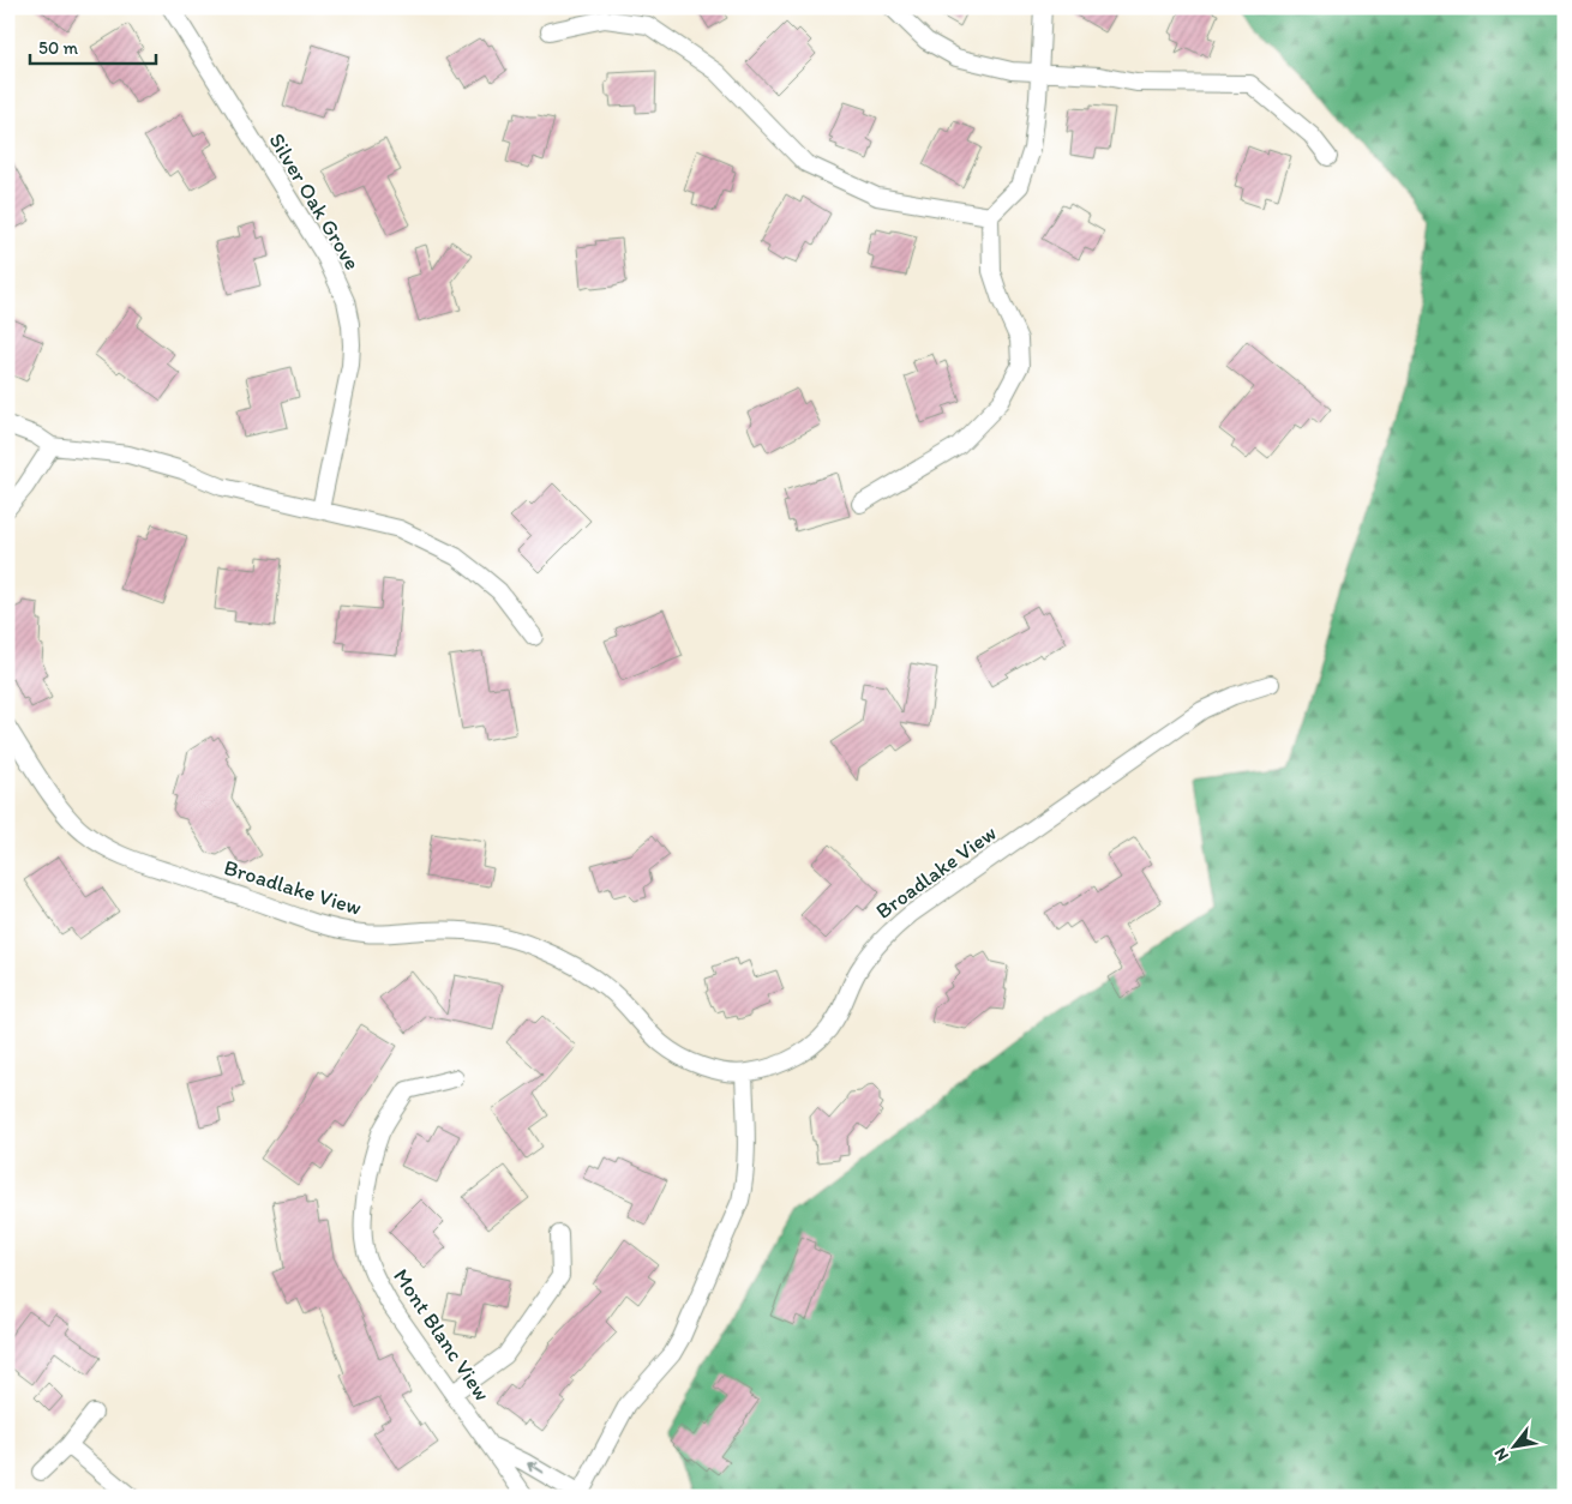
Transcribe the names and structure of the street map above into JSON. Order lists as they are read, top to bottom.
{
  "streets": {
    "street": ["Silver Oak Grove", "Broadlake View", "Mont Blanc View"]
  },
  "scale_bar": "50 m",
  "north": "bottom left"
}
